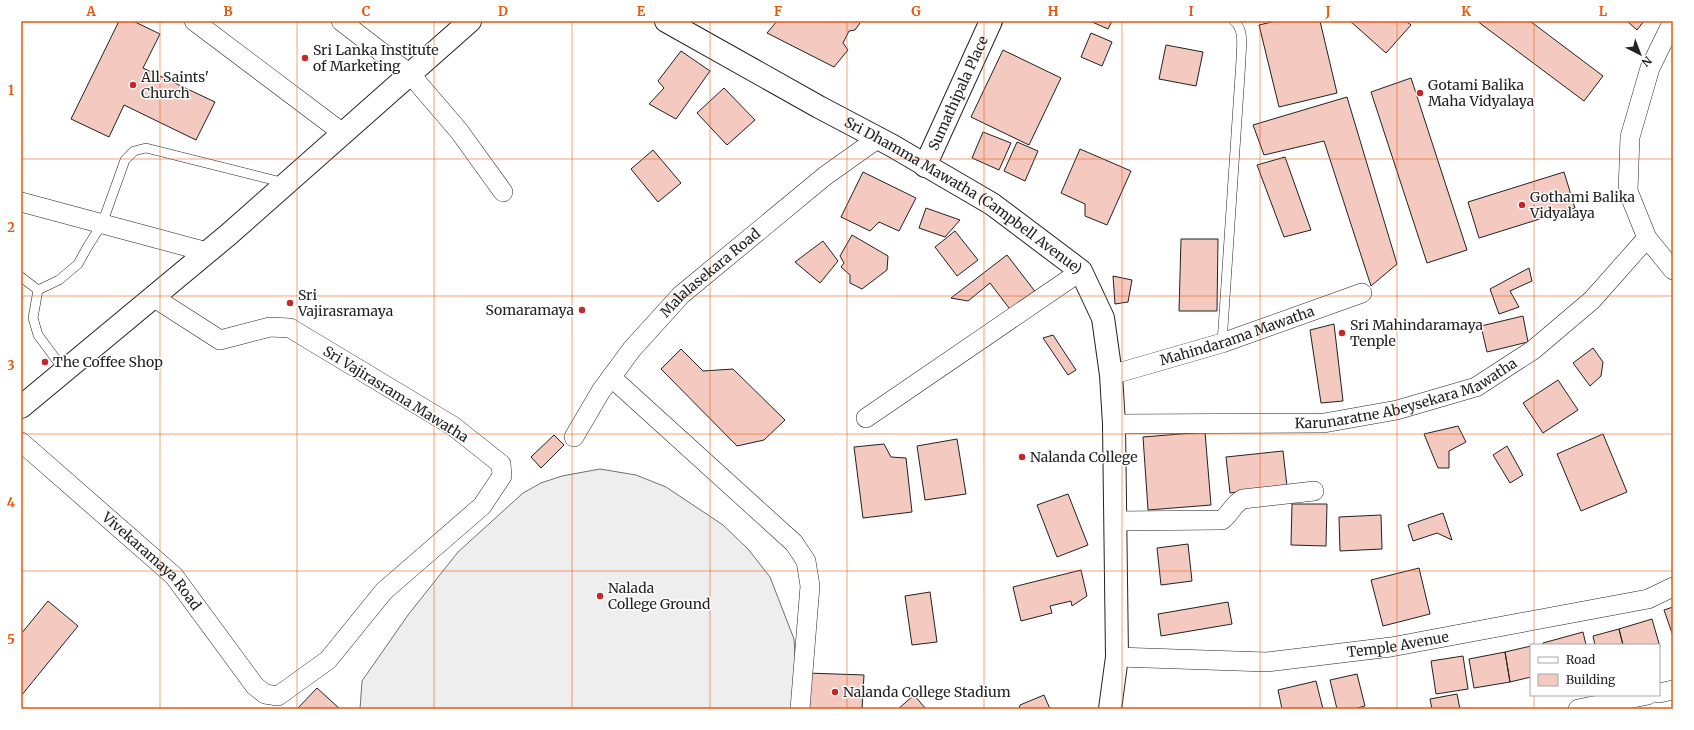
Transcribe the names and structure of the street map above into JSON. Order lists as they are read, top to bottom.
{
  "streets": {
    "main road": ["Sumathipala Place", "Sri Dhamma Mawatha (Campbell Avenue)"],
    "street": [
      "Malalasekara Road",
      "Mahindarama Mawatha",
      "Karunaratne Abeysekara Mawatha",
      "Sri Vajirasrama Mawatha",
      "Vivekaramaya Road",
      "Temple Avenue"
    ]
  },
  "crossings": [
    ["Sumathipala Place", "Sri Dhamma Mawatha (Campbell Avenue)"],
    ["Sri Dhamma Mawatha (Campbell Avenue)", "Malalasekara Road"],
    ["Sri Dhamma Mawatha (Campbell Avenue)", "Mahindarama Mawatha"],
    ["Sri Dhamma Mawatha (Campbell Avenue)", "Karunaratne Abeysekara Mawatha"],
    ["Sri Dhamma Mawatha (Campbell Avenue)", "Temple Avenue"],
    ["Sri Vajirasrama Mawatha", "Vivekaramaya Road"]
  ],
  "places": [
    "Sri Lanka Institute of Marketing",
    "All Saints' Church",
    "Gotami Balika Maha Vidyalaya",
    "Gothami Balika Vidyalaya",
    "Sri Vajirasramaya",
    "Somaramaya",
    "Sri Mahindaramaya Tenple",
    "The Coffee Shop",
    "Nalanda College",
    "Nalada College Ground",
    "Nalanda College Stadium"
  ],
  "legend": ["Road", "Building"],
  "north": "bottom right",
  "grid": {
    "columns": [
      "A",
      "B",
      "C",
      "D",
      "E",
      "F",
      "G",
      "H",
      "I",
      "J",
      "K",
      "L"
    ],
    "rows": [
      "1",
      "2",
      "3",
      "4",
      "5"
    ]
  }
}
